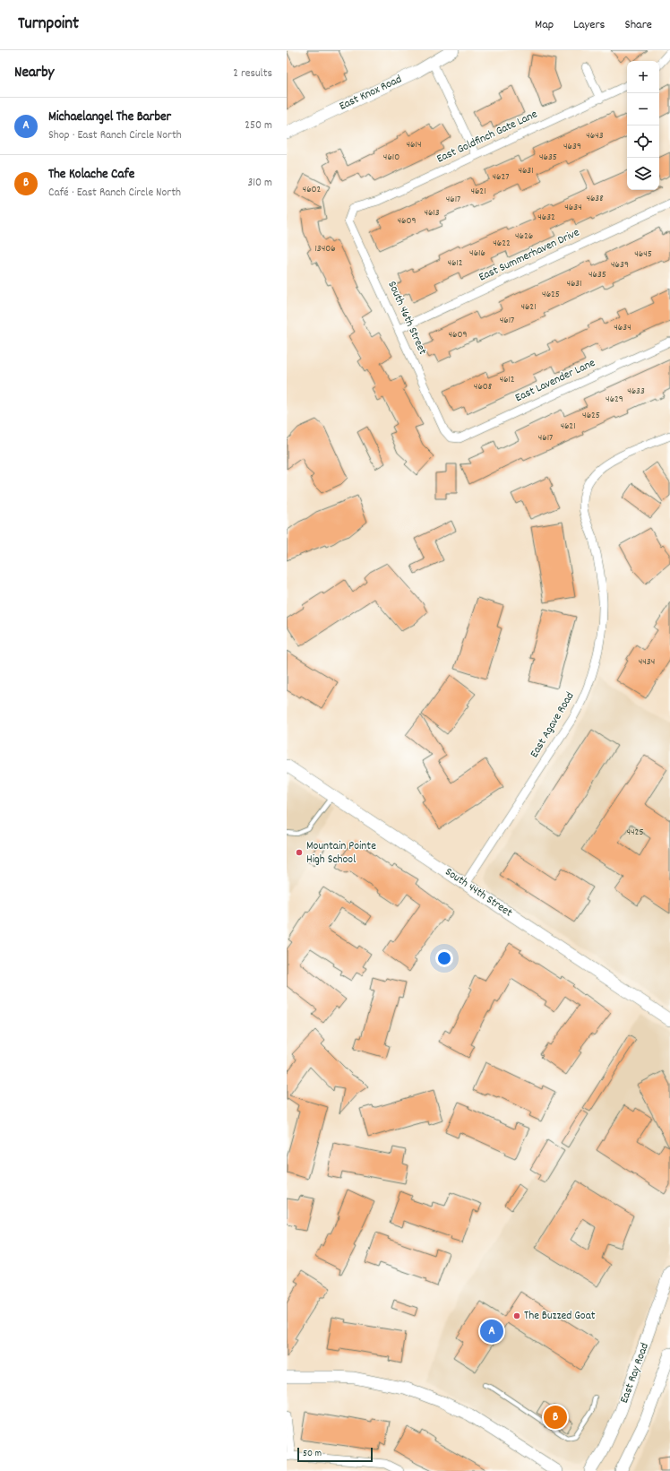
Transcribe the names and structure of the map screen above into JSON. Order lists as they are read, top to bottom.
{
  "streets": {
    "street": [
      "East Knox Road",
      "East Goldfinch Gate Lane",
      "East Summerhaven Drive",
      "South 46th Street",
      "East Lavender Lane",
      "East Agave Road",
      "South 44th Street",
      "East Ray Road"
    ]
  },
  "crossings": [
    ["East Goldfinch Gate Lane", "South 46th Street"],
    ["East Summerhaven Drive", "South 46th Street"],
    ["South 46th Street", "East Lavender Lane"],
    ["East Agave Road", "South 44th Street"]
  ],
  "places": ["Mountain Pointe High School", "The Buzzed Goat"],
  "house_numbers": [
    "4643",
    "4614",
    "4639",
    "4610",
    "4635",
    "4631",
    "4627",
    "4602",
    "4621",
    "4638",
    "4617",
    "4634",
    "4613",
    "4632",
    "4609",
    "4626",
    "4622",
    "13406",
    "4616",
    "4645",
    "4612",
    "4639",
    "4635",
    "4631",
    "4625",
    "4621",
    "4617",
    "4634",
    "4609",
    "4612",
    "4608",
    "4633",
    "4629",
    "4625",
    "4621",
    "4617",
    "4434",
    "4425"
  ],
  "scale_bar": "50 m",
  "page": {
    "header": "Turnpoint",
    "nav": ["Map", "Layers", "Share"],
    "heading": ["Nearby", "2 results"],
    "map_buttons": ["+", "−"],
    "list": [
      {
        "mark": "A",
        "name": "Michaelangel The Barber",
        "note": "Shop · East Ranch Circle North",
        "value": "250 m"
      },
      {
        "mark": "B",
        "name": "The Kolache Cafe",
        "note": "Café · East Ranch Circle North",
        "value": "310 m"
      }
    ],
    "pins": ["A", "B"],
    "scale": "50 m"
  }
}
